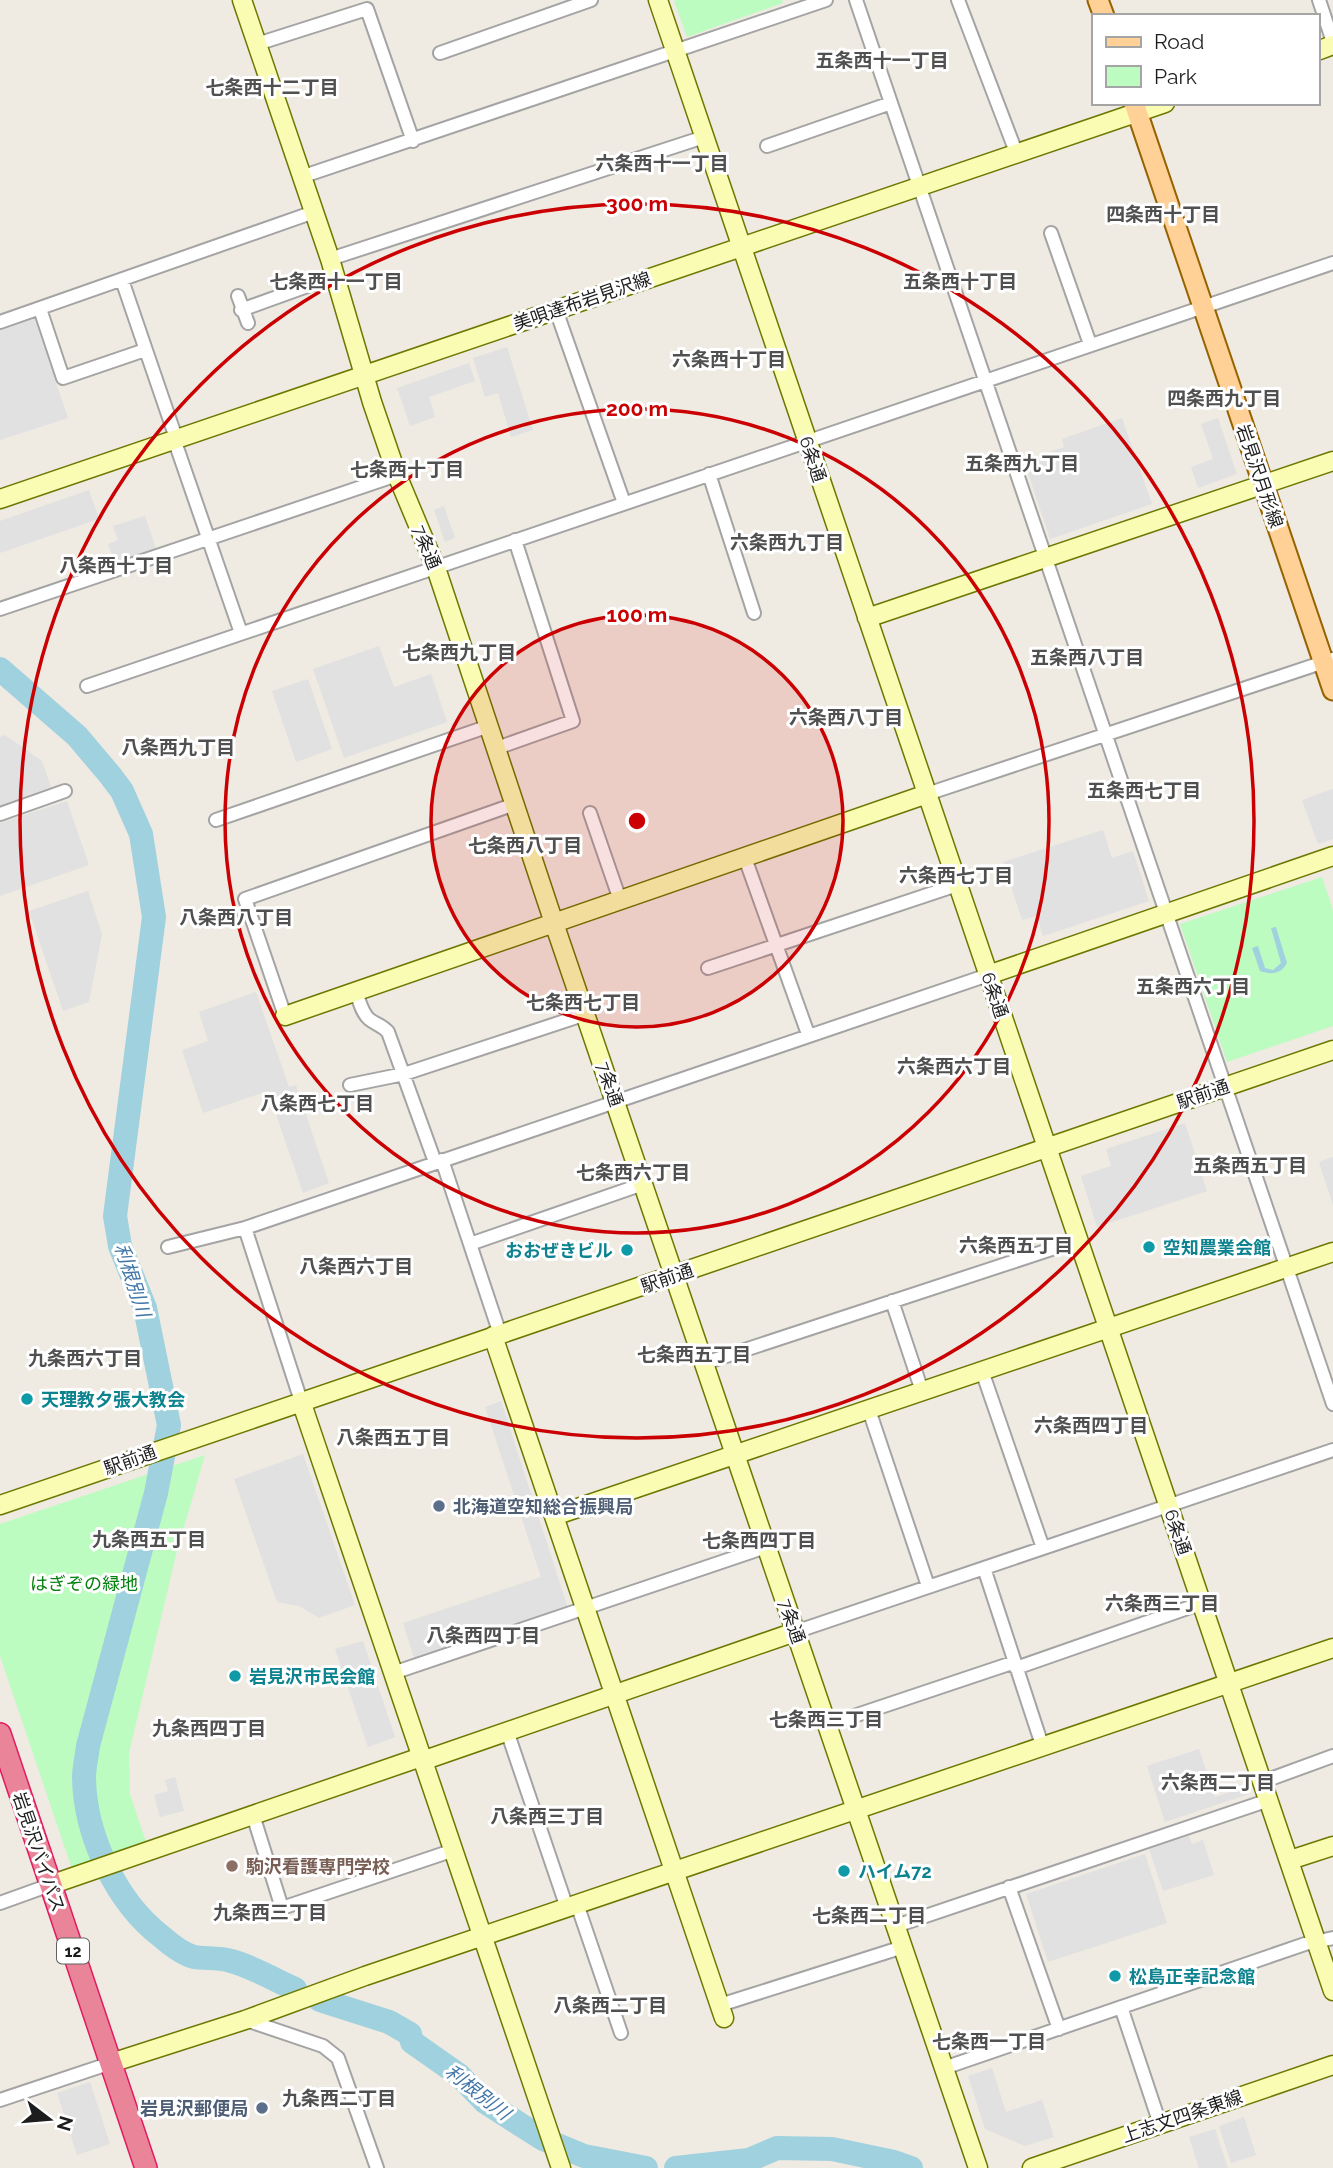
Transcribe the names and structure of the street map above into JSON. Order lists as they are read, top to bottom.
{
  "streets": {
    "highway": ["岩見沢バイパス", "12"],
    "main road": ["岩見沢月形線"],
    "street": [
      "美唄達布岩見沢線",
      "6条通",
      "7条通",
      "駅前通",
      "上志文四条東線"
    ]
  },
  "crossings": [
    ["美唄達布岩見沢線", "6条通"],
    ["美唄達布岩見沢線", "岩見沢月形線"],
    ["美唄達布岩見沢線", "7条通"],
    ["6条通", "駅前通"],
    ["7条通", "駅前通"]
  ],
  "districts": [
    "五条西十一丁目",
    "七条西十二丁目",
    "六条西十一丁目",
    "四条西十丁目",
    "七条西十一丁目",
    "五条西十丁目",
    "六条西十丁目",
    "四条西九丁目",
    "五条西九丁目",
    "七条西十丁目",
    "六条西九丁目",
    "八条西十丁目",
    "七条西九丁目",
    "五条西八丁目",
    "六条西八丁目",
    "八条西九丁目",
    "五条西七丁目",
    "七条西八丁目",
    "六条西七丁目",
    "八条西八丁目",
    "五条西六丁目",
    "七条西七丁目",
    "六条西六丁目",
    "八条西七丁目",
    "五条西五丁目",
    "七条西六丁目",
    "六条西五丁目",
    "八条西六丁目",
    "七条西五丁目",
    "九条西六丁目",
    "六条西四丁目",
    "八条西五丁目",
    "九条西五丁目",
    "七条西四丁目",
    "六条西三丁目",
    "八条西四丁目",
    "七条西三丁目",
    "九条西四丁目",
    "六条西二丁目",
    "八条西三丁目",
    "九条西三丁目",
    "七条西二丁目",
    "八条西二丁目",
    "七条西一丁目",
    "九条西二丁目"
  ],
  "water": ["利根別川"],
  "parks": ["はぎぞの緑地"],
  "places": [
    "空知農業会館",
    "おおぜきビル",
    "天理教夕張大教会",
    "北海道空知総合振興局",
    "岩見沢市民会館",
    "駒沢看護専門学校",
    "ハイム72",
    "松島正幸記念館",
    "岩見沢郵便局"
  ],
  "legend": ["Road", "Park"],
  "north": "right",
  "rings": ["300 m", "200 m", "100 m"]
}
